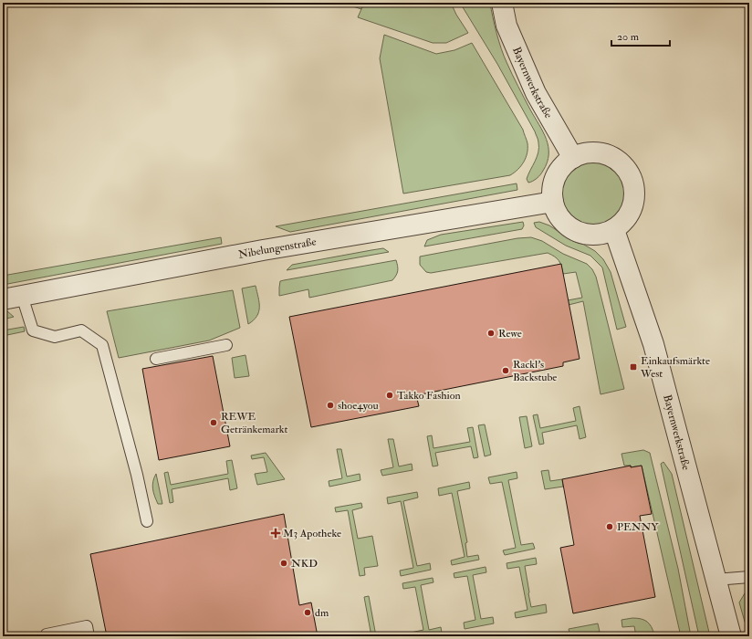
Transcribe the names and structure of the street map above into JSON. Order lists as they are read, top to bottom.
{
  "streets": {
    "street": ["Bayernwerkstraße", "Nibelungenstraße"]
  },
  "crossings": [
    ["Bayernwerkstraße", "Nibelungenstraße"]
  ],
  "places": {
    "other": [
      "Rewe",
      "Rackl's Backstube",
      "Takko Fashion",
      "shoe4you",
      "REWE Getränkemarkt",
      "PENNY",
      "NKD",
      "dm"
    ],
    "transit": ["Einkaufsmärkte West"],
    "health": ["M3 Apotheke"]
  },
  "scale_bar": "20 m"
}
